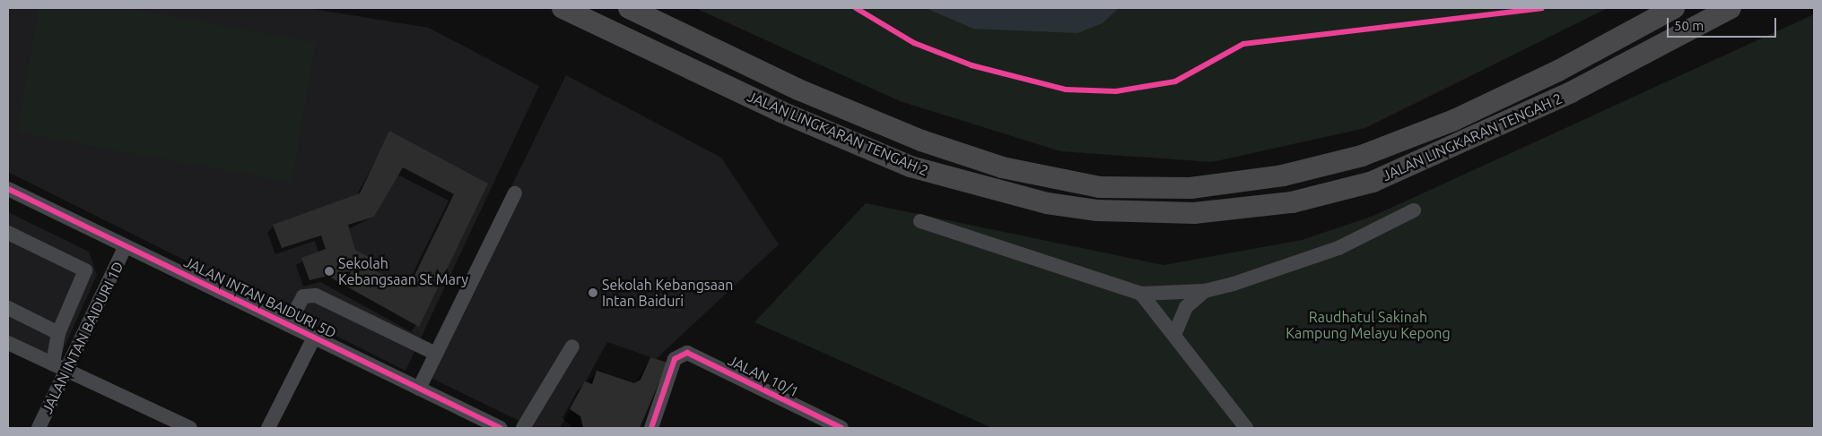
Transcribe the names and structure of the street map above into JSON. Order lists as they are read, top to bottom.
{
  "streets": {
    "highway": ["JALAN LINGKARAN TENGAH 2"],
    "street": ["JALAN INTAN BAIDURI 5D", "JALAN INTAN BAIDURI 1D", "JALAN 10/1"]
  },
  "crossings": [
    ["JALAN INTAN BAIDURI 5D", "JALAN INTAN BAIDURI 1D"]
  ],
  "parks": ["Raudhatul Sakinah Kampung Melayu Kepong"],
  "places": ["Sekolah Kebangsaan St Mary", "Sekolah Kebangsaan Intan Baiduri"],
  "scale_bar": "50 m"
}
